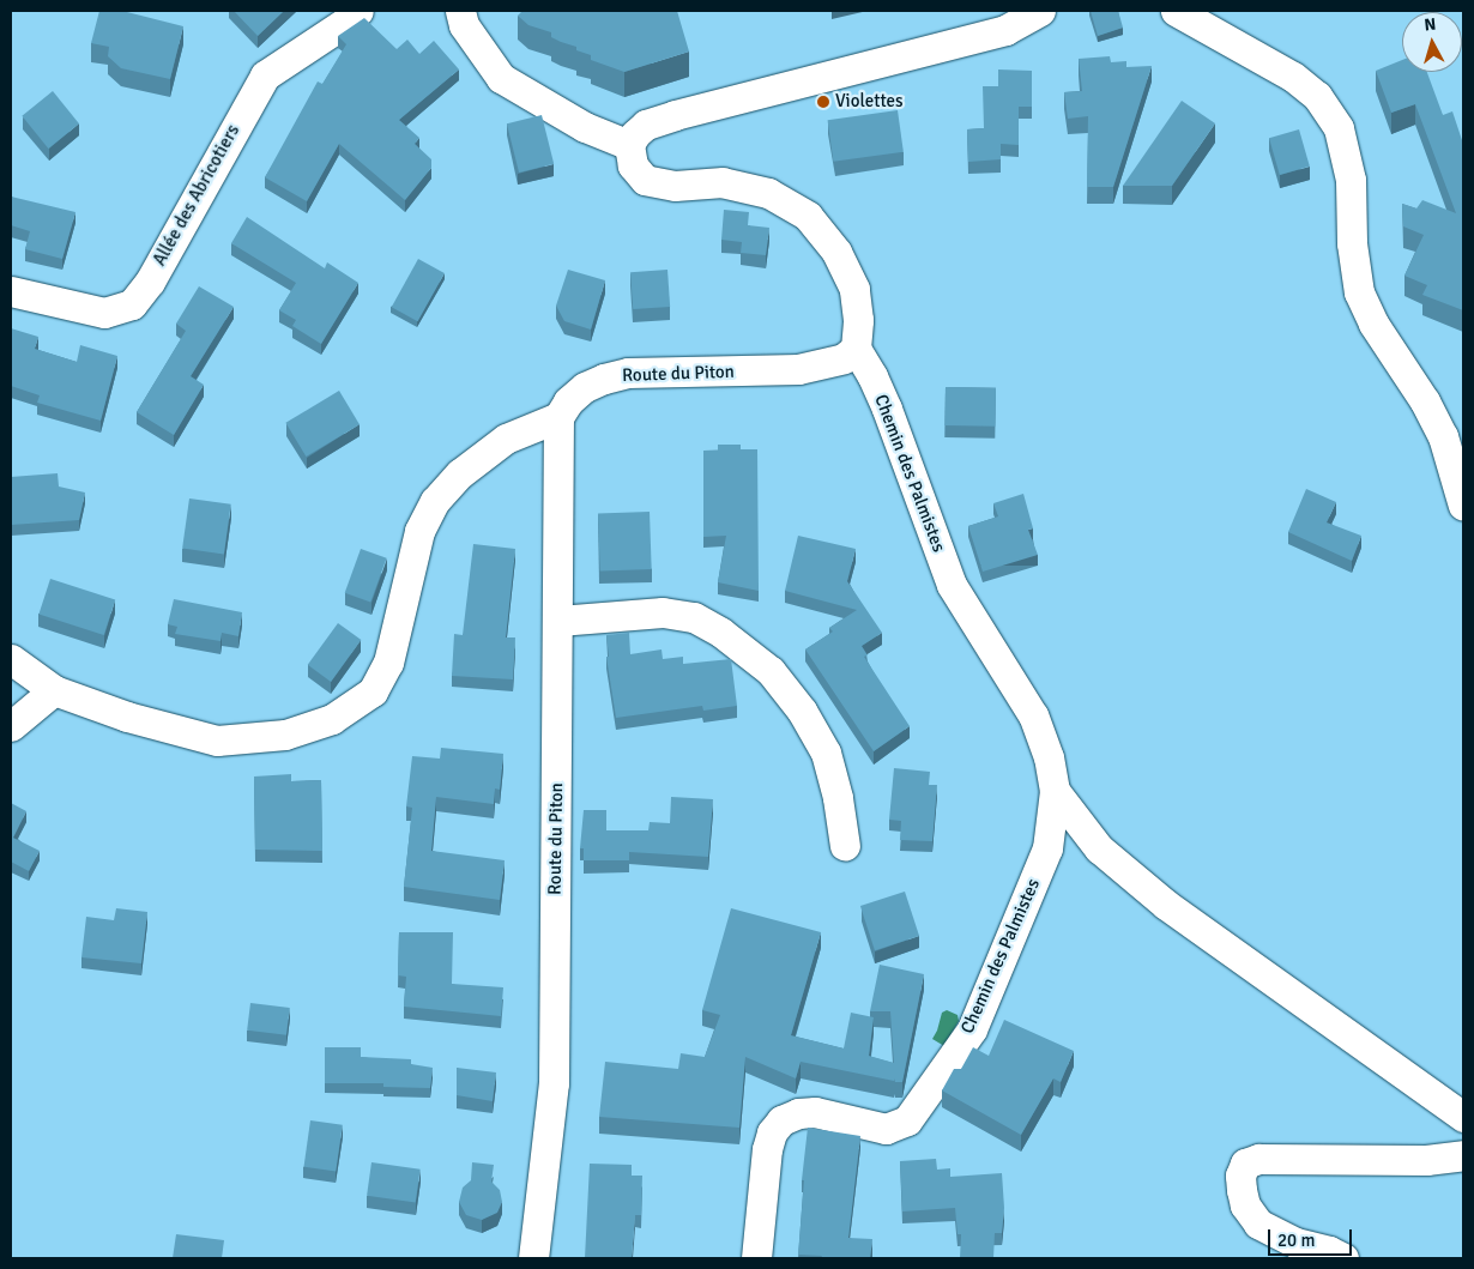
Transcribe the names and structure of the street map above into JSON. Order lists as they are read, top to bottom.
{
  "streets": {
    "street": ["Allée des Abricotiers", "Route du Piton", "Chemin des Palmistes"]
  },
  "crossings": [
    ["Route du Piton", "Chemin des Palmistes"]
  ],
  "places": ["Violettes"],
  "scale_bar": "20 m",
  "north": "top"
}
